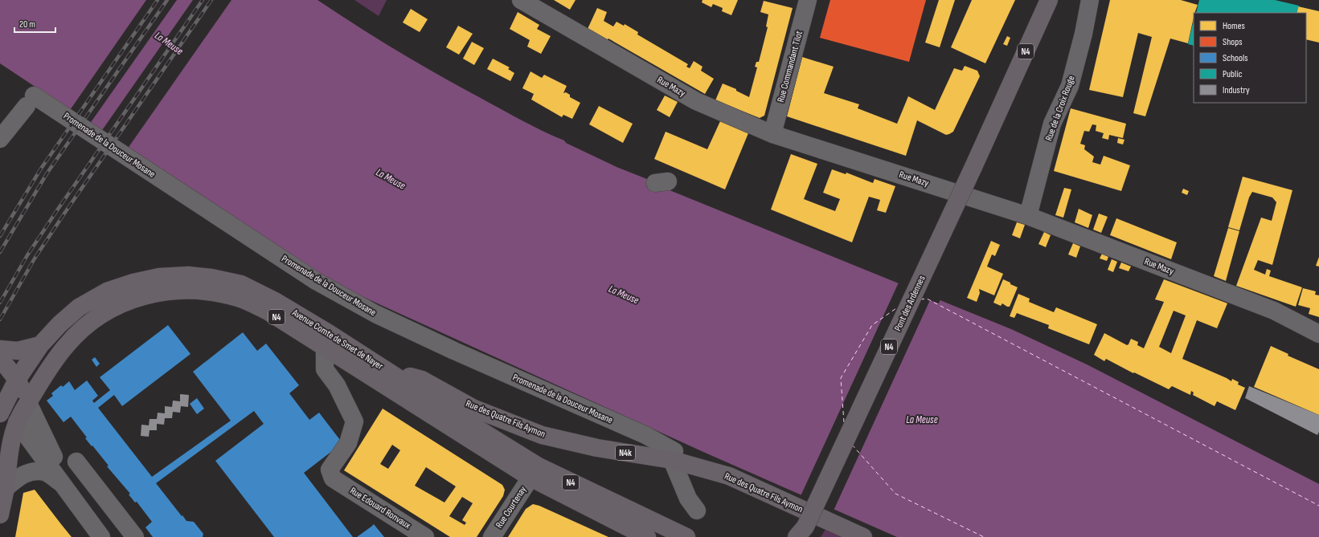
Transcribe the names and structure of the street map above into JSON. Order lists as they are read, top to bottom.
{
  "streets": {
    "main road": [
      "N4",
      "Pont des Ardennes",
      "Avenue Comte de Smet de Nayer",
      "Rue des Quatre Fils Aymon",
      "N4k"
    ],
    "street": [
      "Rue Commandant Tilot",
      "Rue Mazy",
      "Rue de la Croix Rouge",
      "Promenade de la Douceur Mosane",
      "Rue Courtenay",
      "Rue Edouard Ronvaux"
    ]
  },
  "crossings": [
    ["N4", "Avenue Comte de Smet de Nayer"],
    ["Rue Commandant Tilot", "Rue Mazy"],
    ["Rue Mazy", "Rue de la Croix Rouge"],
    ["Promenade de la Douceur Mosane", "Rue des Quatre Fils Aymon"],
    ["Avenue Comte de Smet de Nayer", "Rue des Quatre Fils Aymon"],
    ["Avenue Comte de Smet de Nayer", "Rue Courtenay"],
    ["Avenue Comte de Smet de Nayer", "Rue Edouard Ronvaux"]
  ],
  "water": ["La Meuse"],
  "legend": [
    "Homes",
    "Shops",
    "Schools",
    "Public",
    "Industry"
  ],
  "scale_bar": "20 m"
}
